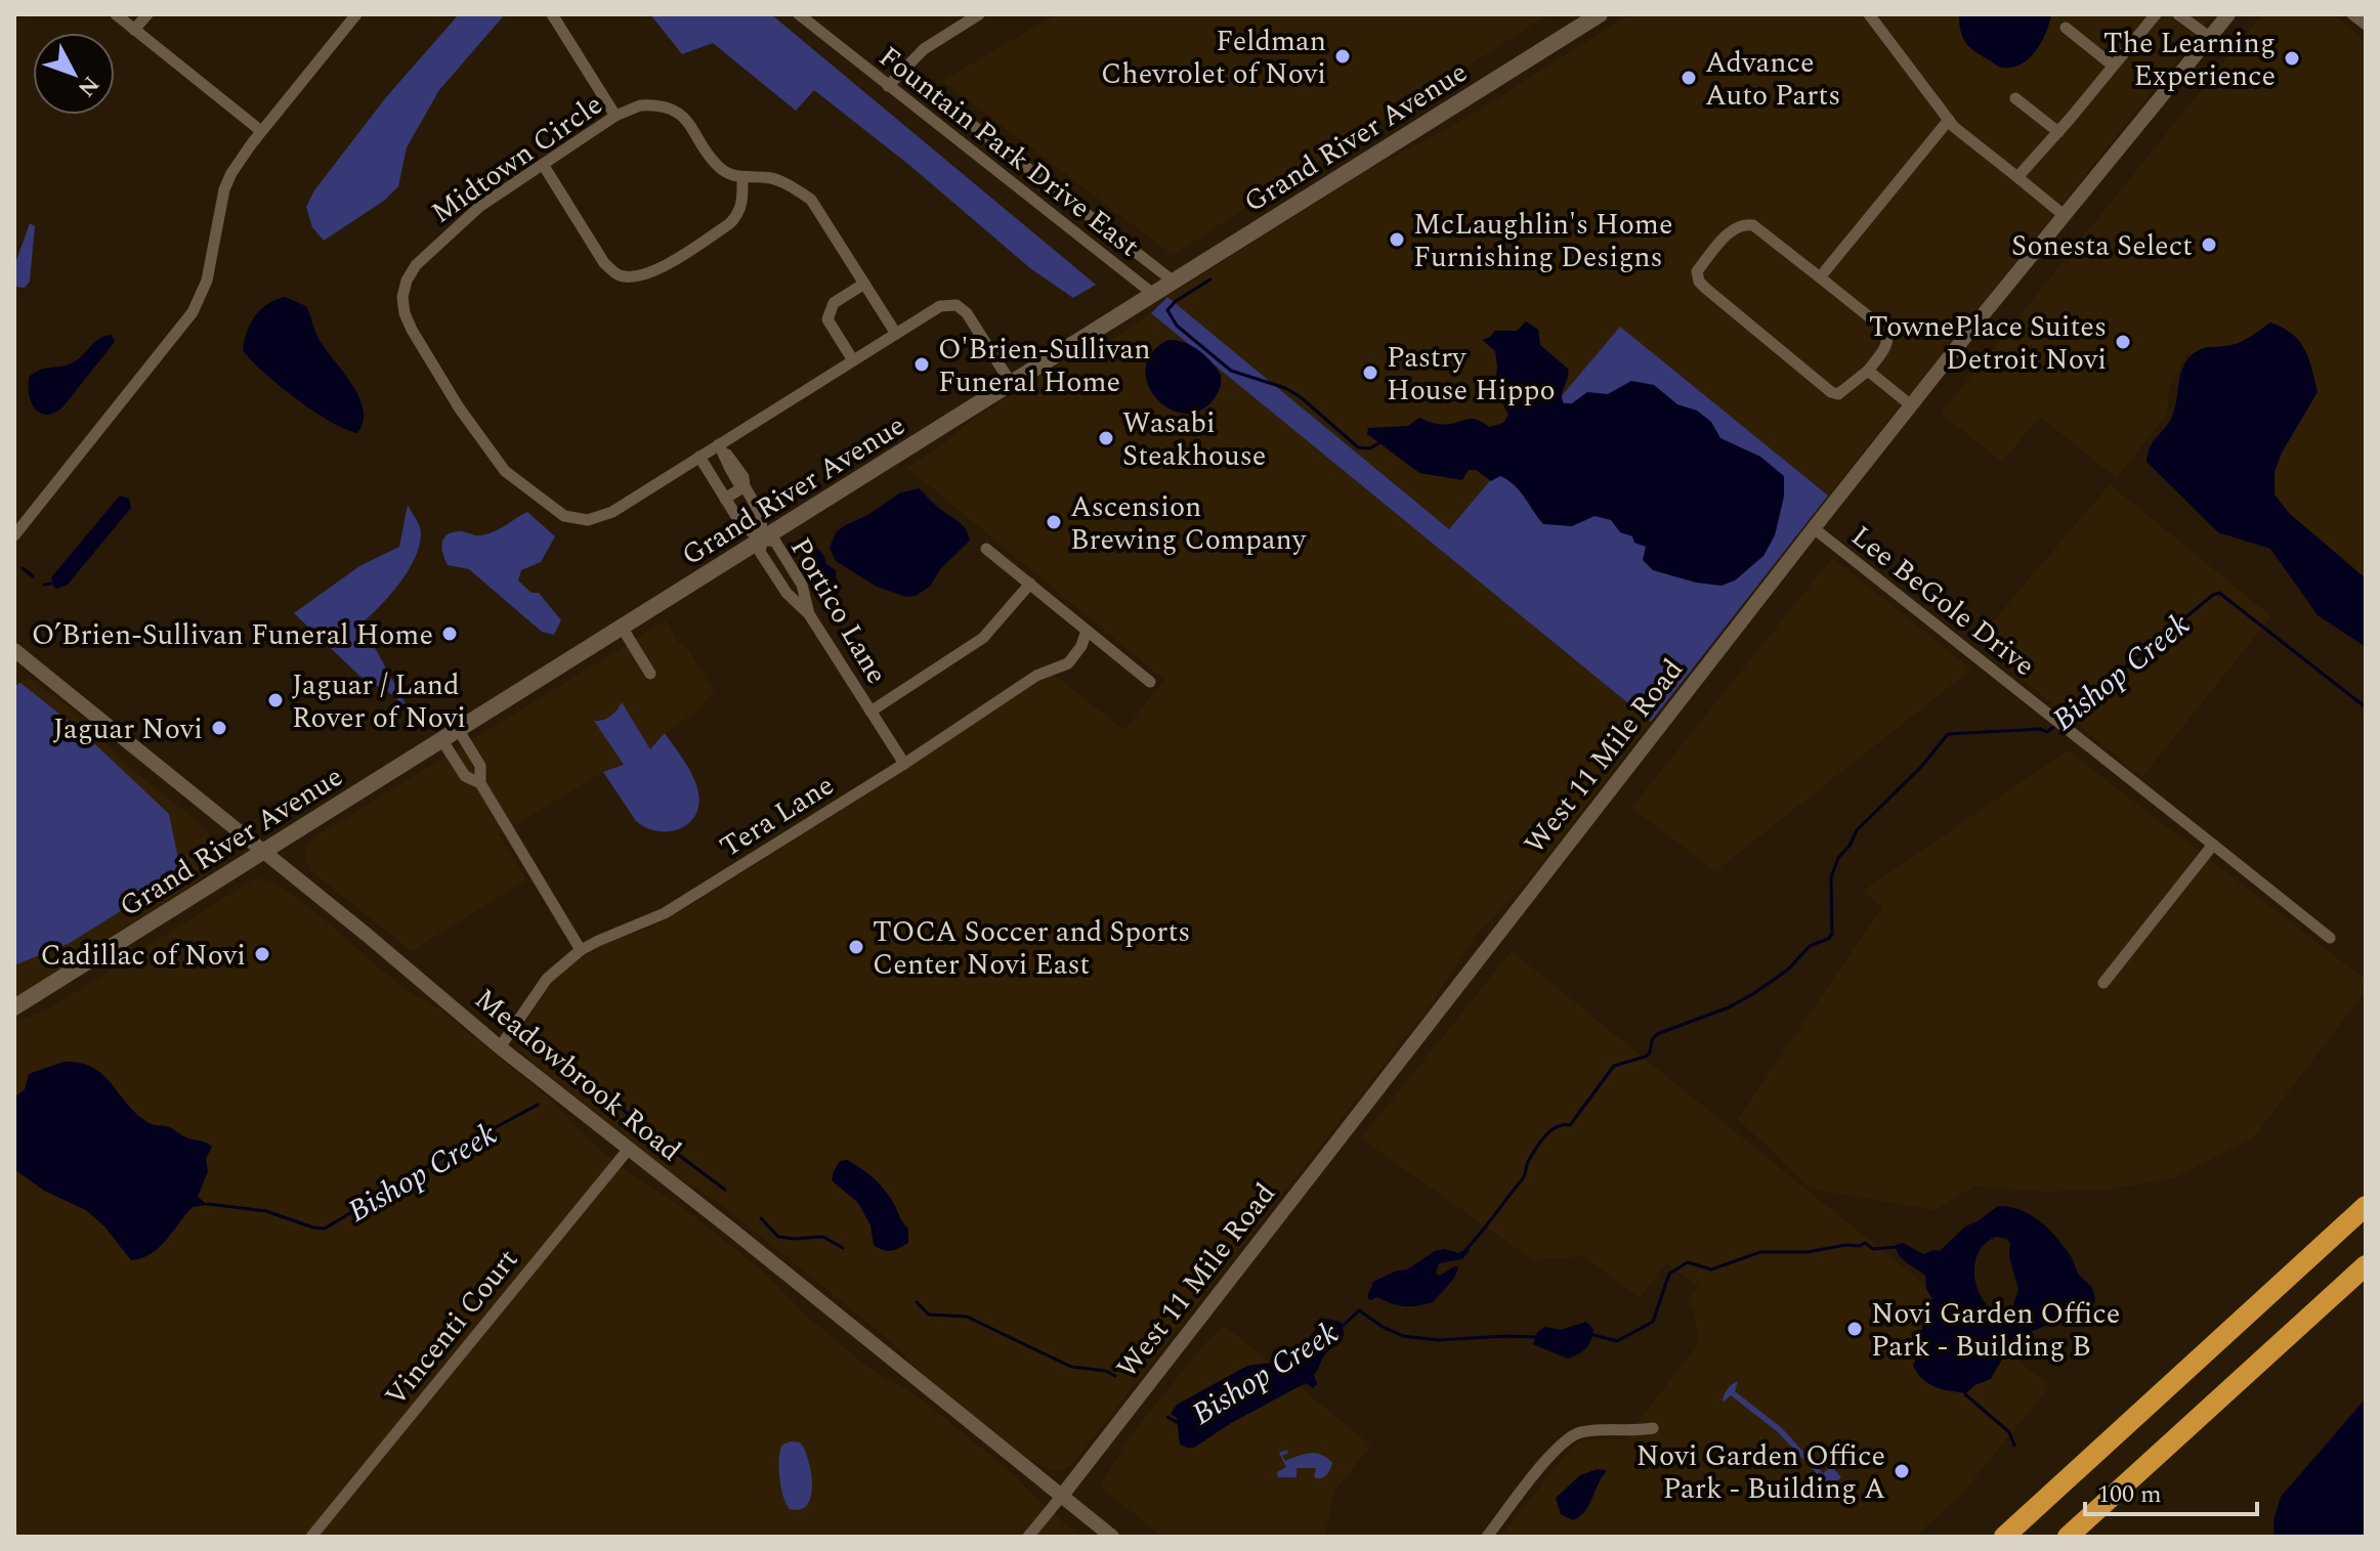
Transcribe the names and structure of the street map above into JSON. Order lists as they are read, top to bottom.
{
  "streets": {
    "main road": ["Grand River Avenue"],
    "street": [
      "Fountain Park Drive East",
      "Midtown Circle",
      "Lee BeGole Drive",
      "Portico Lane",
      "West 11 Mile Road",
      "Tera Lane",
      "Meadowbrook Road",
      "Vincenti Court"
    ]
  },
  "crossings": [
    ["Grand River Avenue", "Fountain Park Drive East"],
    ["Grand River Avenue", "Midtown Circle"],
    ["Grand River Avenue", "Portico Lane"],
    ["Grand River Avenue", "Meadowbrook Road"],
    ["Lee BeGole Drive", "West 11 Mile Road"],
    ["Portico Lane", "Tera Lane"],
    ["West 11 Mile Road", "Meadowbrook Road"],
    ["Tera Lane", "Meadowbrook Road"],
    ["Meadowbrook Road", "Vincenti Court"]
  ],
  "water": ["Bishop Creek"],
  "places": [
    "Feldman Chevrolet of Novi",
    "The Learning Experience",
    "Advance Auto Parts",
    "McLaughlin's Home Furnishing Designs",
    "Sonesta Select",
    "TownePlace Suites Detroit Novi",
    "O'Brien-Sullivan Funeral Home",
    "Pastry House Hippo",
    "Wasabi Steakhouse",
    "Ascension Brewing Company",
    "O’Brien-Sullivan Funeral Home",
    "Jaguar / Land Rover of Novi",
    "Jaguar Novi",
    "TOCA Soccer and Sports Center Novi East",
    "Cadillac of Novi",
    "Novi Garden Office Park - Building B",
    "Novi Garden Office Park - Building A"
  ],
  "scale_bar": "100 m",
  "north": "bottom right"
}
